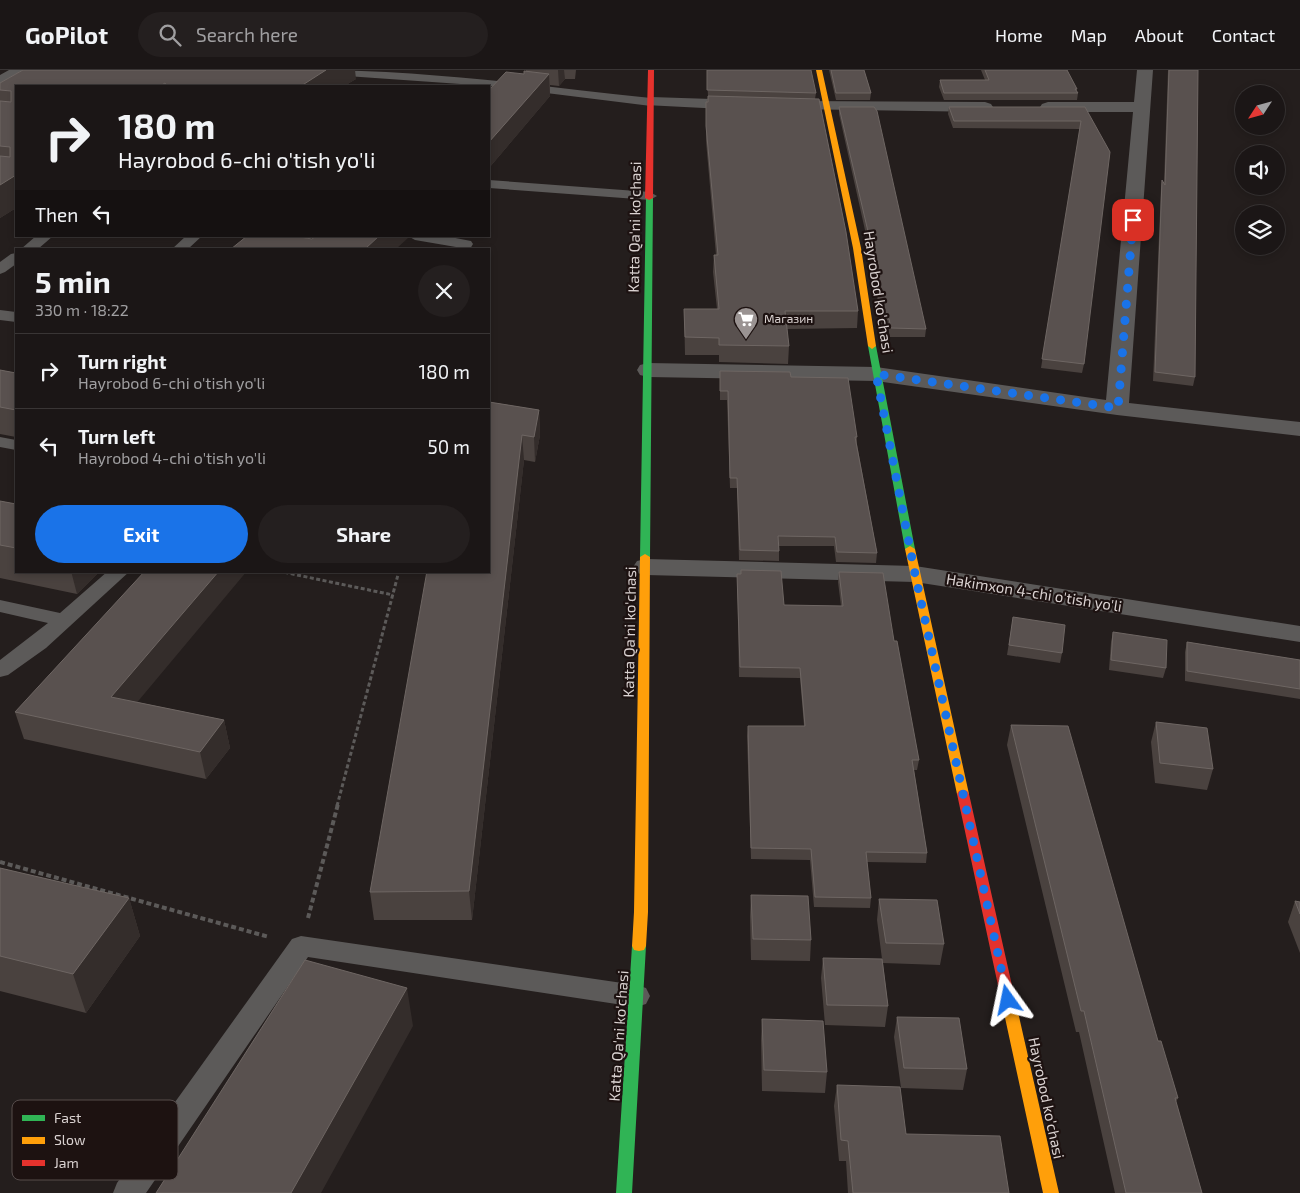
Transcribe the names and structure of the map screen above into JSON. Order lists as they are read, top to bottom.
{
  "streets": {
    "main road": ["Katta Qa'ni ko'chasi", "Hayrobod ko'chasi"],
    "street": ["Hakimxon 4-chi o'tish yo'li"]
  },
  "crossings": [
    ["Katta Qa'ni ko'chasi", "Hakimxon 4-chi o'tish yo'li"],
    ["Hayrobod ko'chasi", "Hakimxon 4-chi o'tish yo'li"]
  ],
  "places": {
    "supermarket": ["Магазин"]
  },
  "legend": ["Fast", "Slow", "Jam"],
  "north": "bottom left",
  "page": {
    "header": "GoPilot",
    "search": "Search here",
    "nav": [
      "Home",
      "Map",
      "About",
      "Contact"
    ],
    "turn": ["180 m", "Hayrobod 6-chi o'tish yo'li"],
    "then": "Then",
    "heading": ["5 min", "330 m · 18:22"],
    "list": [
      {
        "name": "Turn right",
        "note": "Hayrobod 6-chi o'tish yo'li",
        "value": "180 m"
      },
      {
        "name": "Turn left",
        "note": "Hayrobod 4-chi o'tish yo'li",
        "value": "50 m"
      }
    ],
    "buttons": ["Exit", "Share"]
  }
}
